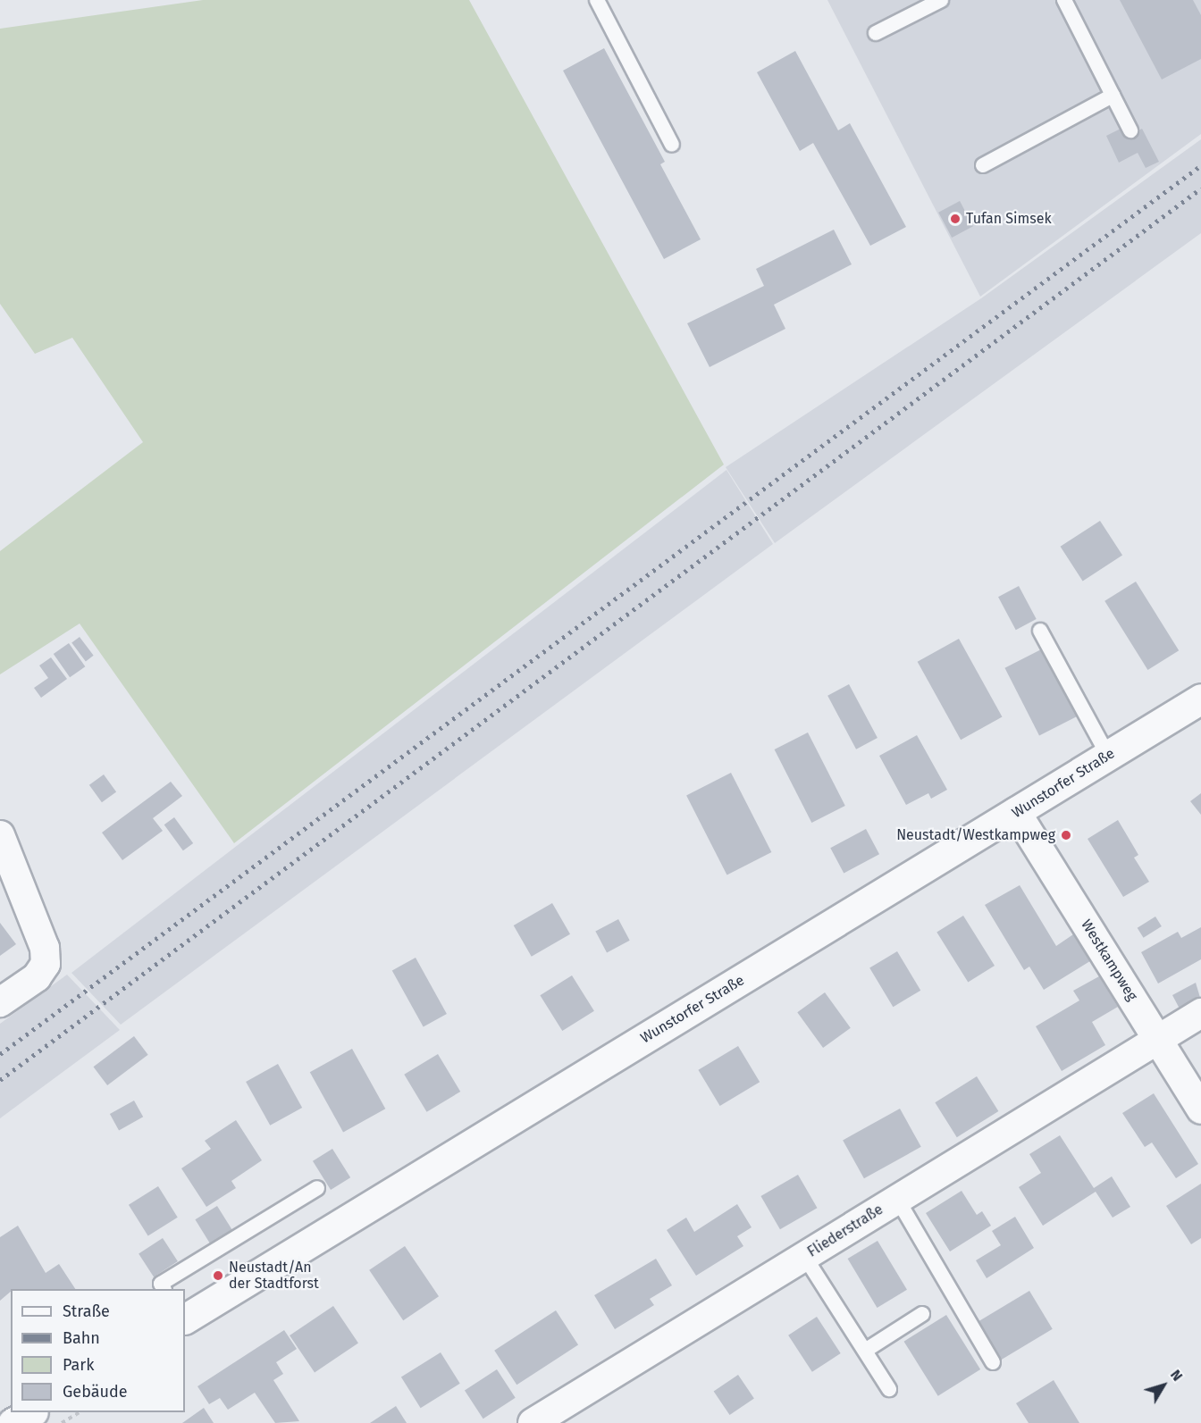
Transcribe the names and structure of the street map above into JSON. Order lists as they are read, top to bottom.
{
  "streets": {
    "street": ["Wunstorfer Straße", "Westkampweg", "Fliederstraße"]
  },
  "crossings": [
    ["Wunstorfer Straße", "Westkampweg"],
    ["Westkampweg", "Fliederstraße"]
  ],
  "places": ["Tufan Simsek", "Neustadt/Westkampweg", "Neustadt/An der Stadtforst"],
  "legend": [
    "Straße",
    "Bahn",
    "Park",
    "Gebäude"
  ],
  "north": "top right"
}
